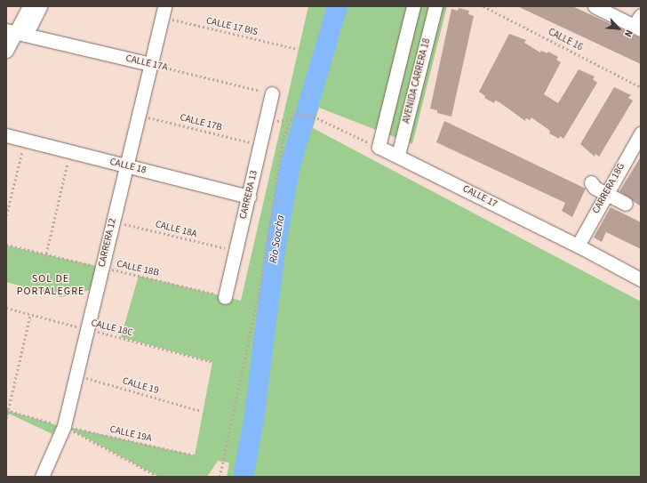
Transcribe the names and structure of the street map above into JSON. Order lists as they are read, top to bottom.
{
  "streets": {
    "street": [
      "CALLE 17A",
      "AVENIDA CARRERA 18",
      "CALLE 18",
      "CARRERA 18G",
      "CARRERA 13",
      "CALLE 17",
      "CARRERA 12"
    ],
    "path": [
      "CALLE 17 BIS",
      "CALLE 16",
      "CALLE 17B",
      "CALLE 18A",
      "CALLE 18B",
      "CALLE 18C",
      "CALLE 19",
      "CALLE 19A"
    ]
  },
  "crossings": [
    ["CALLE 17 BIS", "CARRERA 12"],
    ["CALLE 17A", "CARRERA 13"],
    ["CALLE 17A", "CARRERA 12"],
    ["AVENIDA CARRERA 18", "CALLE 17"],
    ["CALLE 17B", "CARRERA 13"],
    ["CALLE 17B", "CARRERA 12"],
    ["CALLE 18", "CARRERA 13"],
    ["CALLE 18", "CARRERA 12"],
    ["CARRERA 18G", "CALLE 17"],
    ["CARRERA 13", "CALLE 18A"],
    ["CARRERA 13", "CALLE 18B"],
    ["CALLE 18A", "CARRERA 12"],
    ["CARRERA 12", "CALLE 18B"],
    ["CARRERA 12", "CALLE 18C"],
    ["CARRERA 12", "CALLE 19"],
    ["CARRERA 12", "CALLE 19A"]
  ],
  "districts": ["SOL DE PORTALEGRE"],
  "water": ["Río Soacha"],
  "north": "bottom right"
}
